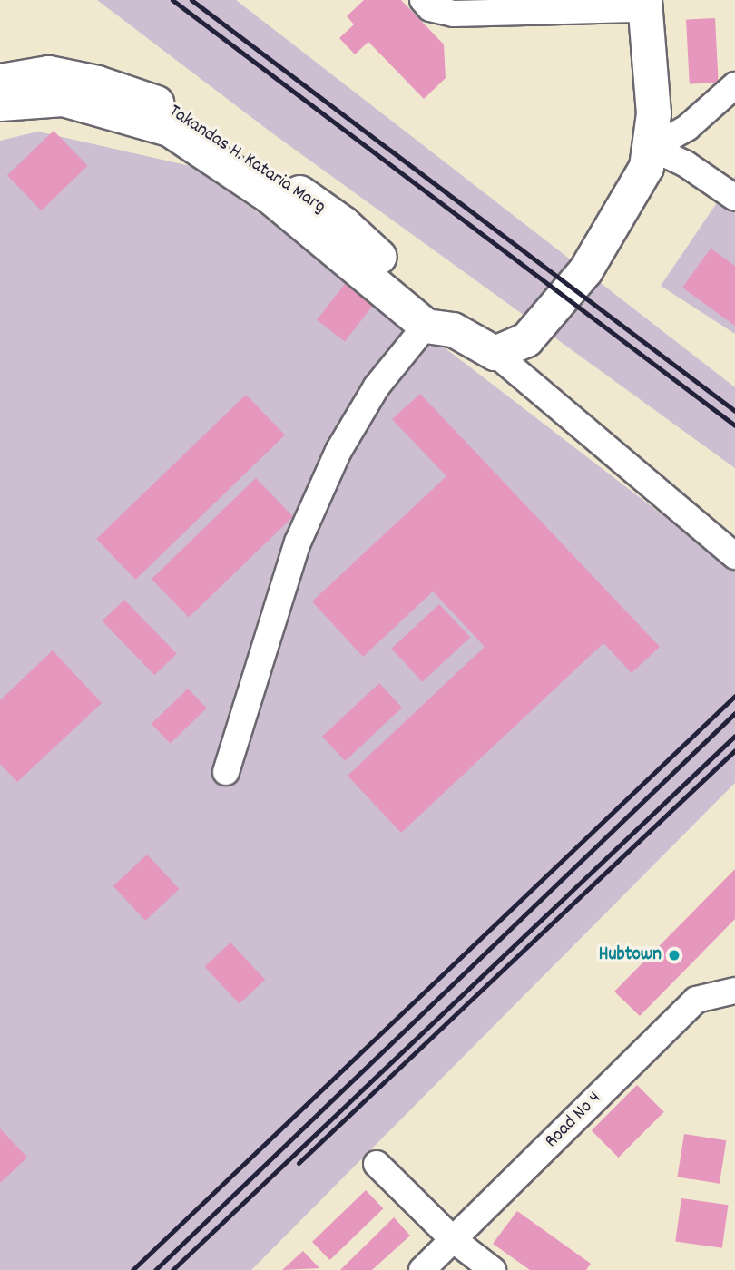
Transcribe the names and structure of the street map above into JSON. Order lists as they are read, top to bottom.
{
  "streets": {
    "main road": ["Takandas H. Kataria Marg"],
    "street": ["Road No 4"]
  },
  "places": ["Hubtown"]
}
